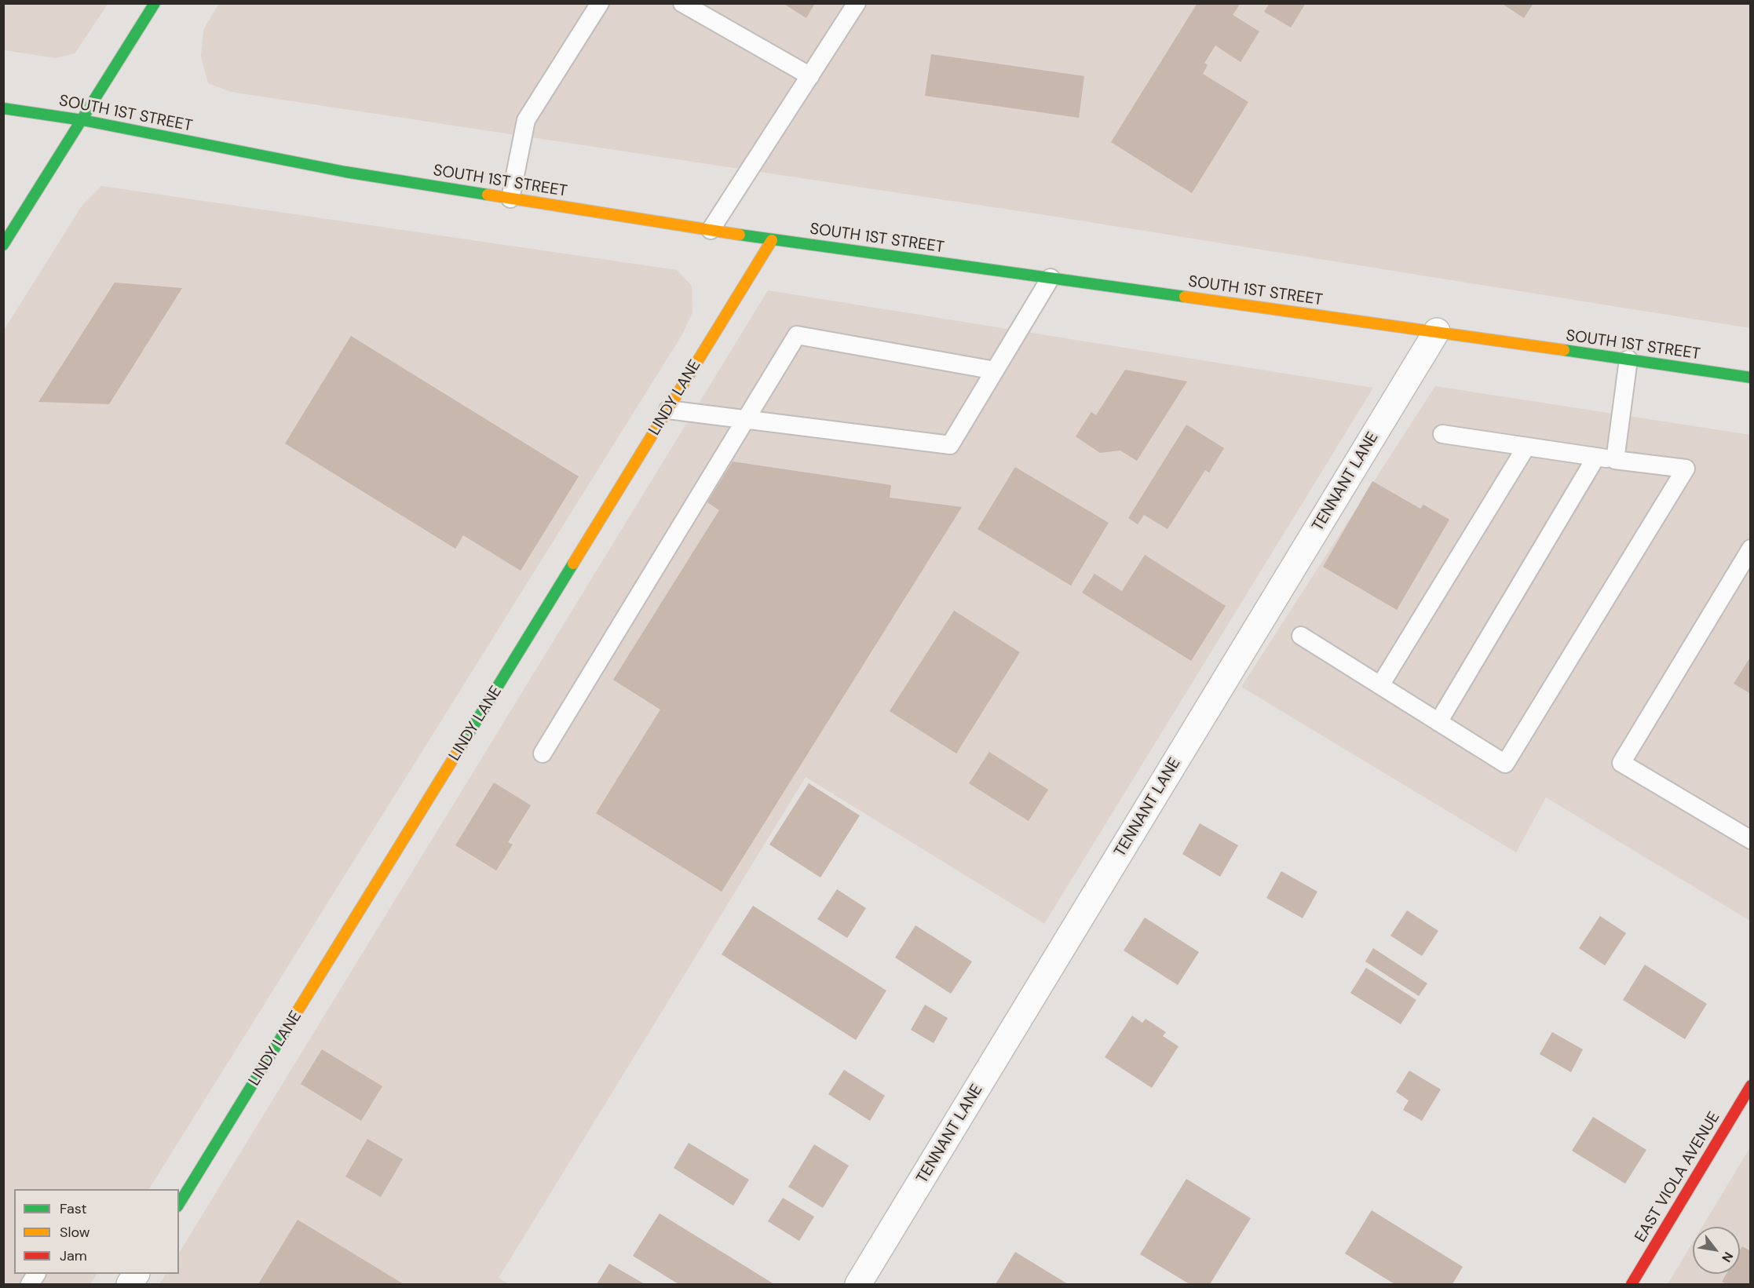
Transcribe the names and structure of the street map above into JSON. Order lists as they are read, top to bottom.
{
  "streets": {
    "main road": ["SOUTH 1ST STREET", "LINDY LANE", "EAST VIOLA AVENUE"],
    "street": ["TENNANT LANE"]
  },
  "crossings": [
    ["SOUTH 1ST STREET", "LINDY LANE"],
    ["SOUTH 1ST STREET", "TENNANT LANE"]
  ],
  "legend": ["Fast", "Slow", "Jam"],
  "north": "bottom right"
}
